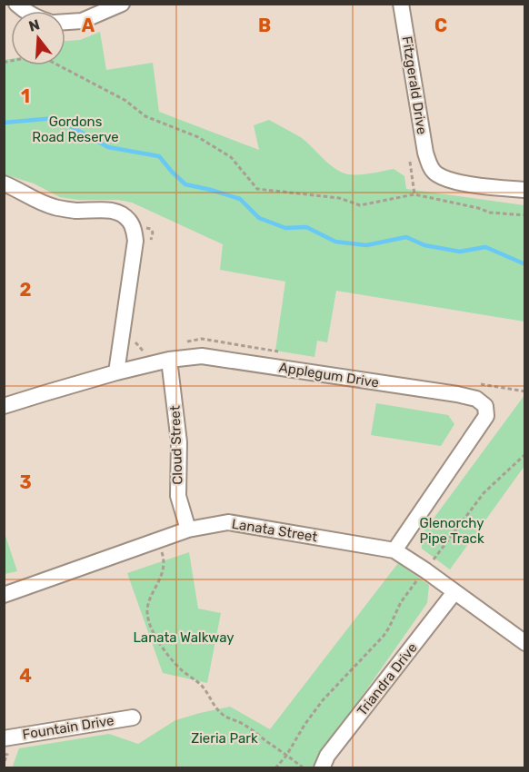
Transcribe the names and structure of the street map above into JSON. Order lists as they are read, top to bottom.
{
  "streets": {
    "street": [
      "Fitzgerald Drive",
      "Applegum Drive",
      "Cloud Street",
      "Lanata Street",
      "Triandra Drive",
      "Fountain Drive"
    ]
  },
  "crossings": [
    ["Applegum Drive", "Cloud Street"],
    ["Applegum Drive", "Lanata Street"],
    ["Cloud Street", "Lanata Street"],
    ["Lanata Street", "Triandra Drive"]
  ],
  "parks": [
    "Gordons Road Reserve",
    "Glenorchy Pipe Track",
    "Lanata Walkway",
    "Zieria Park"
  ],
  "north": "top",
  "grid": {
    "columns": ["A", "B", "C"],
    "rows": [
      "1",
      "2",
      "3",
      "4"
    ]
  }
}
